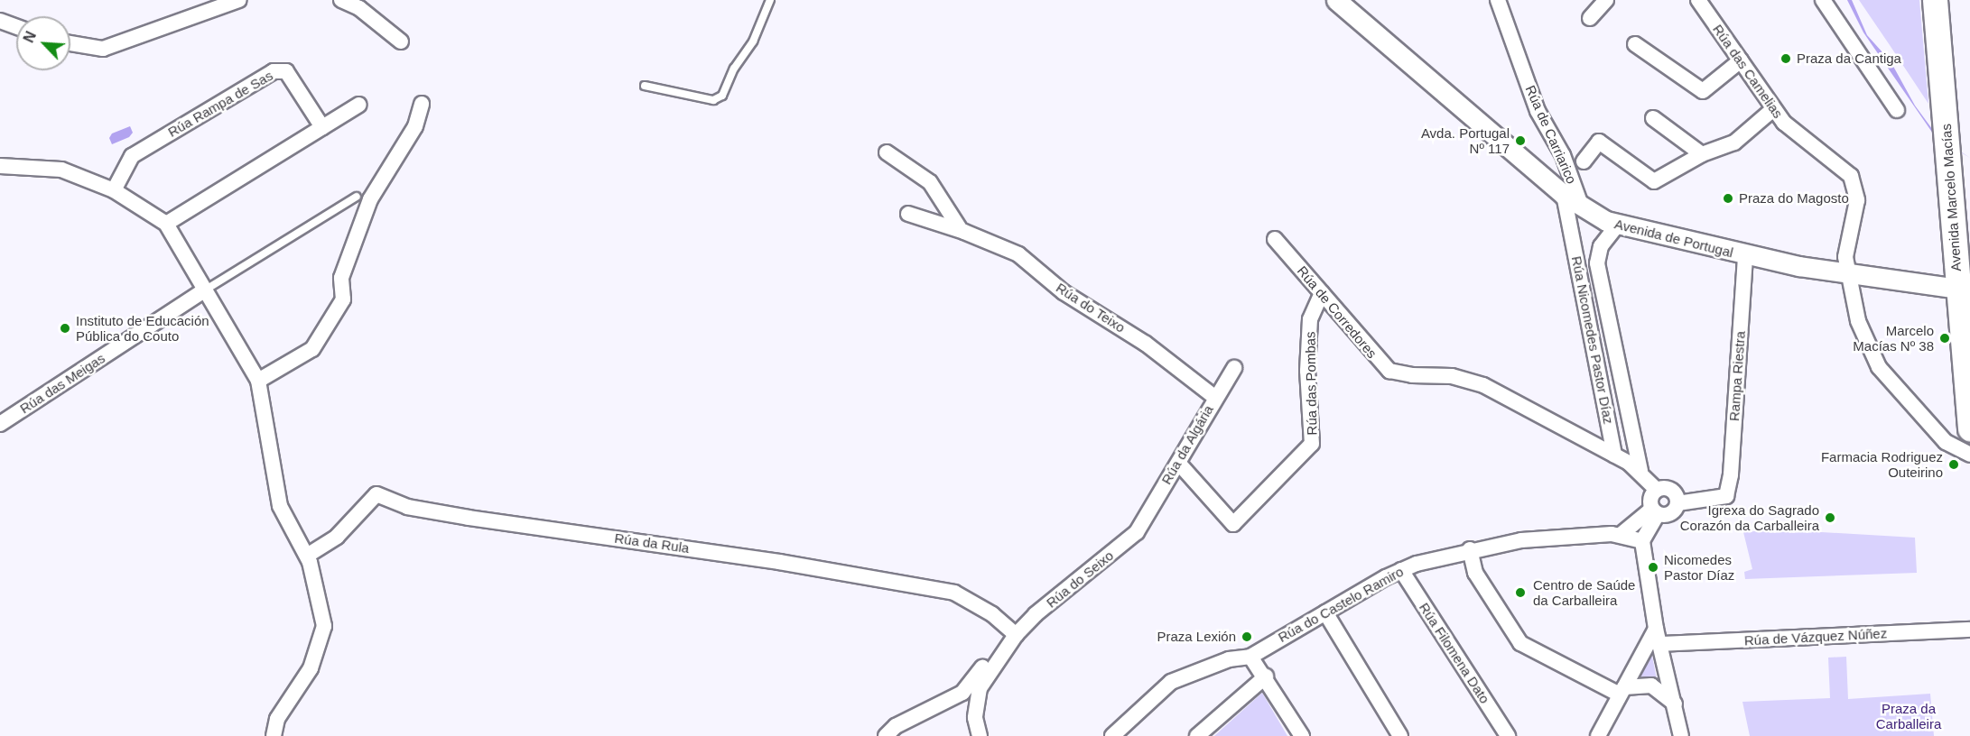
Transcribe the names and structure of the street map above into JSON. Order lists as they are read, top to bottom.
{
  "streets": {
    "main road": ["Avenida Marcelo Macías"],
    "street": [
      "Rúa das Camelias",
      "Rúa Rampa de Sas",
      "Rúa de Carriarico",
      "Avenida de Portugal",
      "Rúa do Teixo",
      "Rúa de Corredores",
      "Rúa Nicomedes Pastor Díaz",
      "Rampa Riestra",
      "Rúa das Meigas",
      "Rúa das Pombas",
      "Rúa da Algária",
      "Rúa da Rula",
      "Rúa do Seixo",
      "Rúa do Castelo Ramiro",
      "Rúa de Vázquez Núñez",
      "Rúa Filomena Dato"
    ]
  },
  "crossings": [
    ["Rúa das Camelias", "Avenida de Portugal"],
    ["Rúa de Carriarico", "Avenida de Portugal"],
    ["Avenida Marcelo Macías", "Avenida de Portugal"],
    ["Avenida de Portugal", "Rúa Nicomedes Pastor Díaz"],
    ["Avenida de Portugal", "Rampa Riestra"],
    ["Rúa do Teixo", "Rúa da Algária"],
    ["Rúa de Corredores", "Rúa Nicomedes Pastor Díaz"],
    ["Rúa de Corredores", "Rúa das Pombas"],
    ["Rúa Nicomedes Pastor Díaz", "Rampa Riestra"],
    ["Rúa das Pombas", "Rúa da Algária"],
    ["Rúa da Algária", "Rúa do Seixo"],
    ["Rúa da Rula", "Rúa do Seixo"],
    ["Rúa do Castelo Ramiro", "Rúa Filomena Dato"]
  ],
  "parks": ["Praza da Carballeira"],
  "places": [
    "Praza da Cantiga",
    "Avda. Portugal Nº 117",
    "Praza do Magosto",
    "Instituto de Educación Pública do Couto",
    "Marcelo Macías Nº 38",
    "Farmacia Rodriguez Outeirino",
    "Igrexa do Sagrado Corazón da Carballeira",
    "Nicomedes Pastor Díaz",
    "Centro de Saúde da Carballeira",
    "Praza Lexión"
  ],
  "north": "top left"
}
